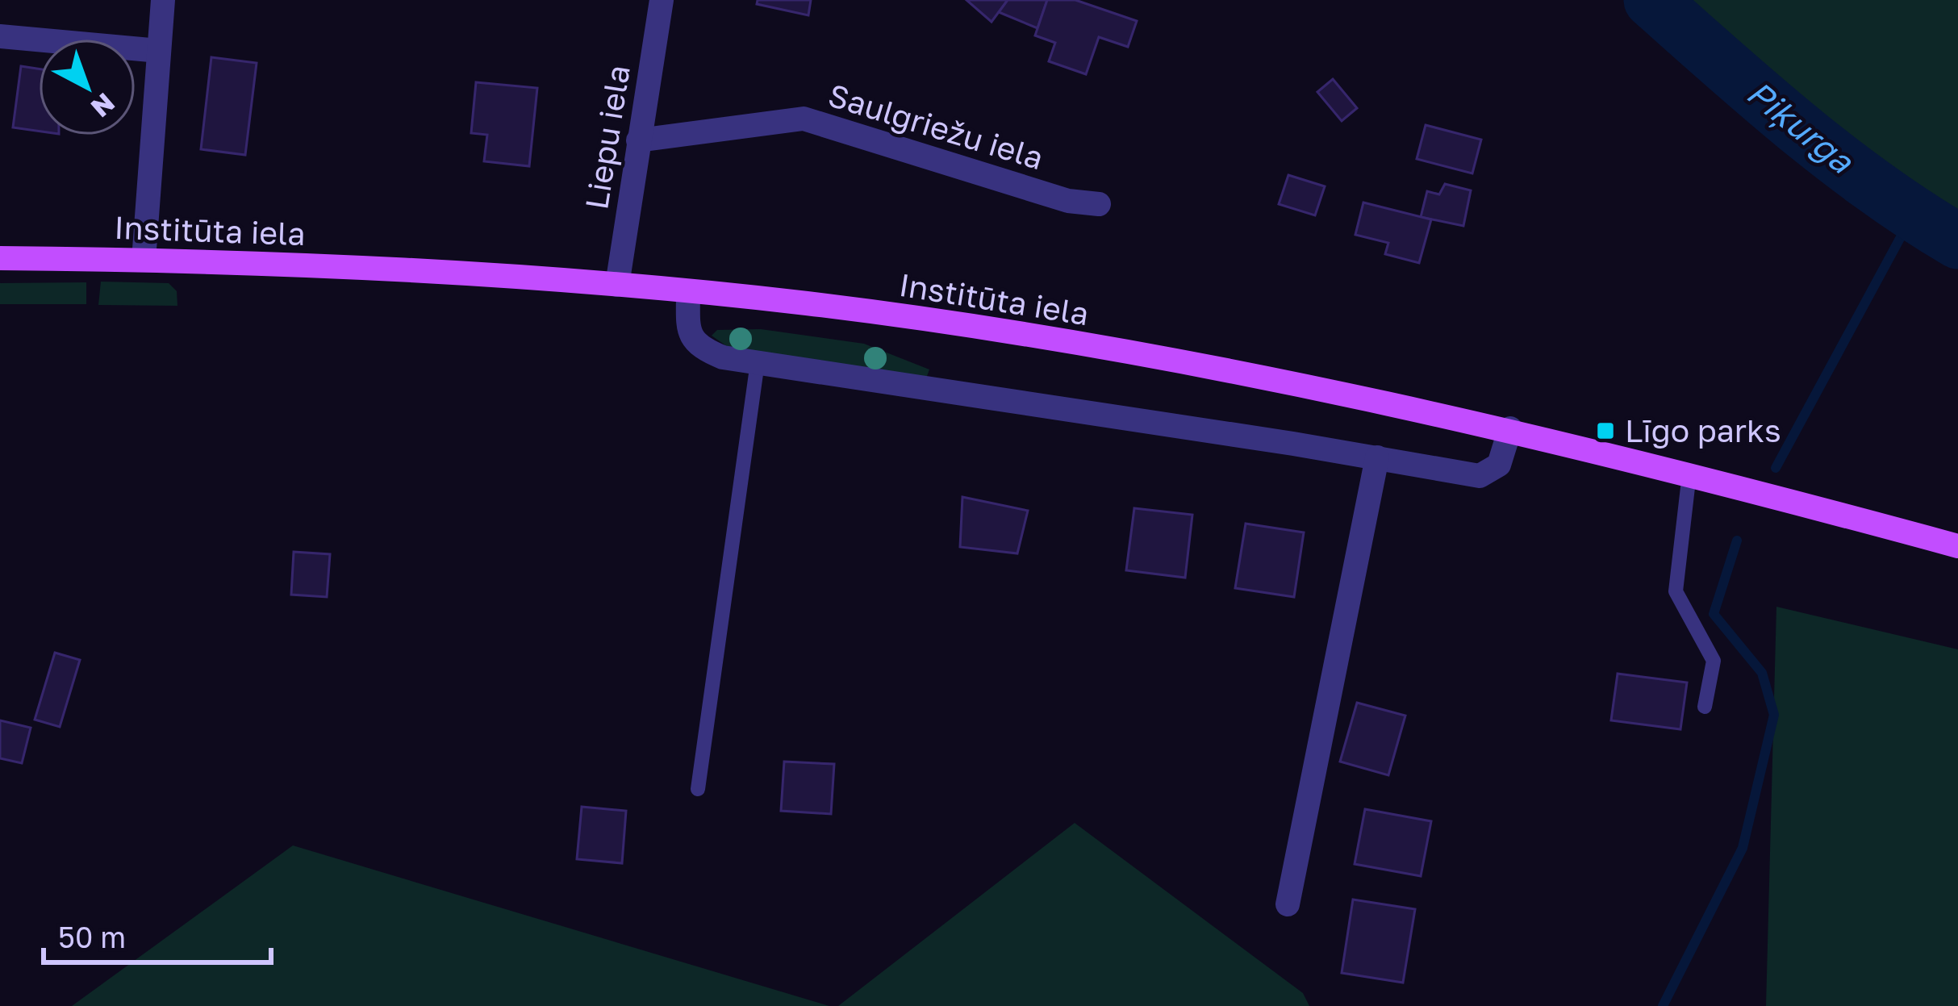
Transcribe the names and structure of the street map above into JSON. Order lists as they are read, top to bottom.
{
  "streets": {
    "main road": ["Institūta iela"],
    "street": ["Saulgriežu iela", "Liepu iela"]
  },
  "crossings": [
    ["Saulgriežu iela", "Liepu iela"],
    ["Liepu iela", "Institūta iela"]
  ],
  "water": ["Piķurga"],
  "places": {
    "transit": ["Līgo parks"]
  },
  "scale_bar": "50 m",
  "north": "bottom right"
}
